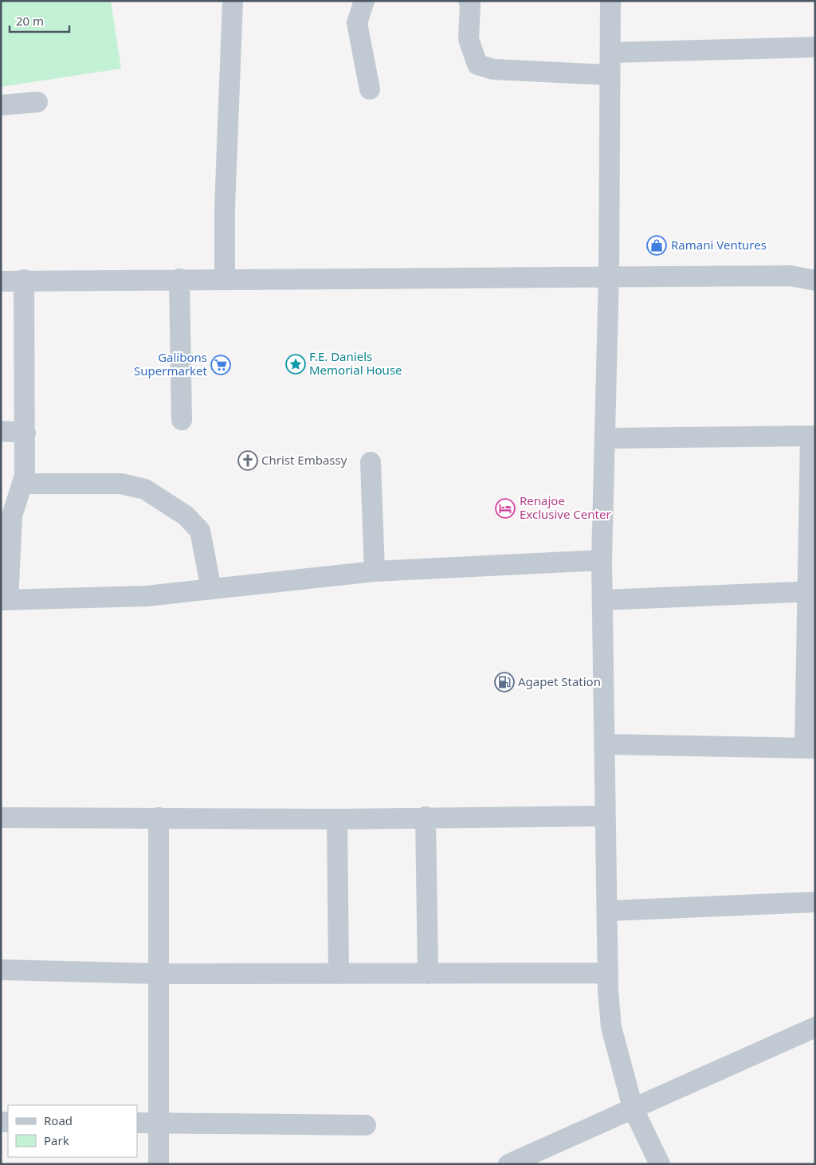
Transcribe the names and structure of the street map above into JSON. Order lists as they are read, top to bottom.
{
  "places": {
    "shop": ["Ramani Ventures"],
    "place": ["F.E. Daniels Memorial House"],
    "supermarket": ["Galibons Supermarket"],
    "church": ["Christ Embassy"],
    "hotel": ["Renajoe Exclusive Center"],
    "fuel station": ["Agapet Station"]
  },
  "legend": ["Road", "Park"],
  "scale_bar": "20 m"
}
